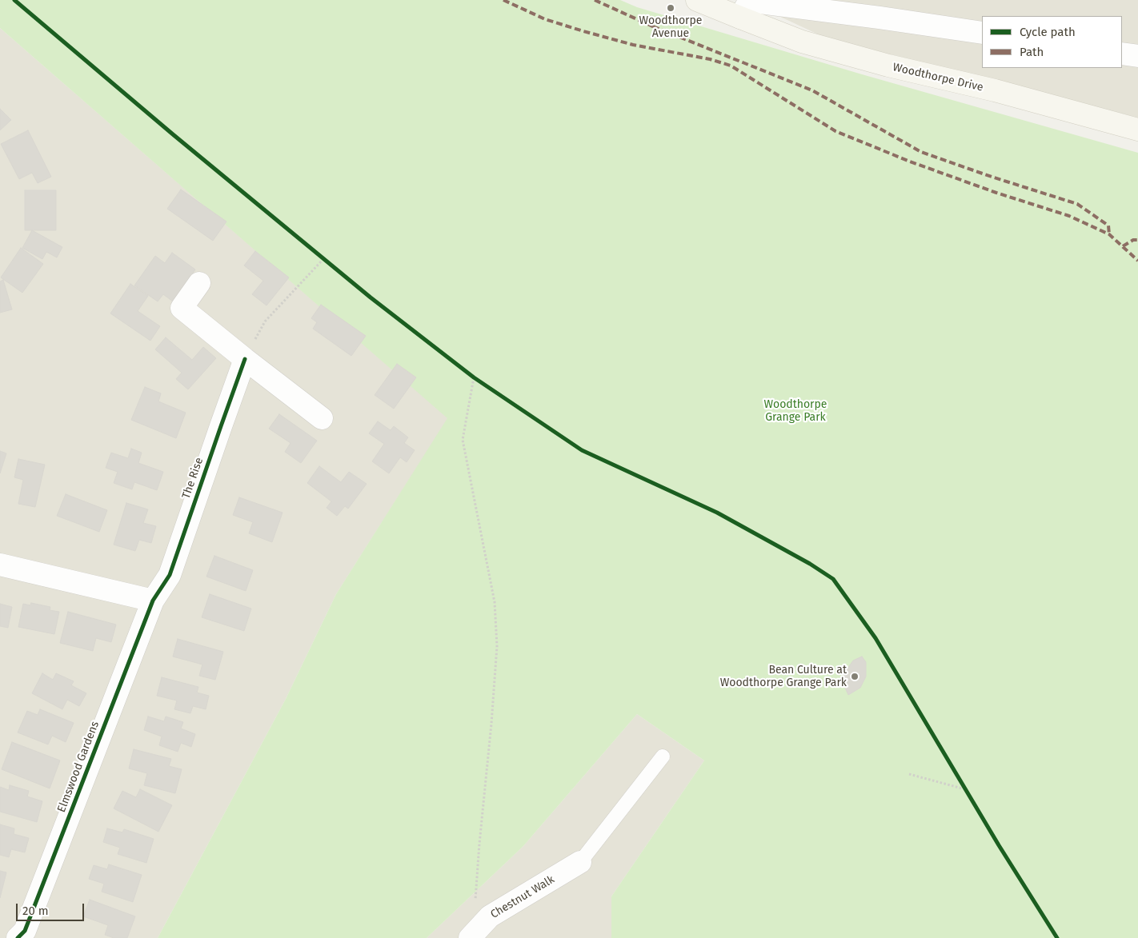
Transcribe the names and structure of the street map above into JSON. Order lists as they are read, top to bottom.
{
  "streets": {
    "street": [
      "Woodthorpe Drive",
      "The Rise",
      "Elmswood Gardens",
      "Chestnut Walk"
    ]
  },
  "crossings": [
    ["The Rise", "Elmswood Gardens"]
  ],
  "parks": ["Woodthorpe Grange Park"],
  "places": ["Woodthorpe Avenue", "Bean Culture at Woodthorpe Grange Park"],
  "legend": ["Cycle path", "Path"],
  "scale_bar": "20 m"
}
